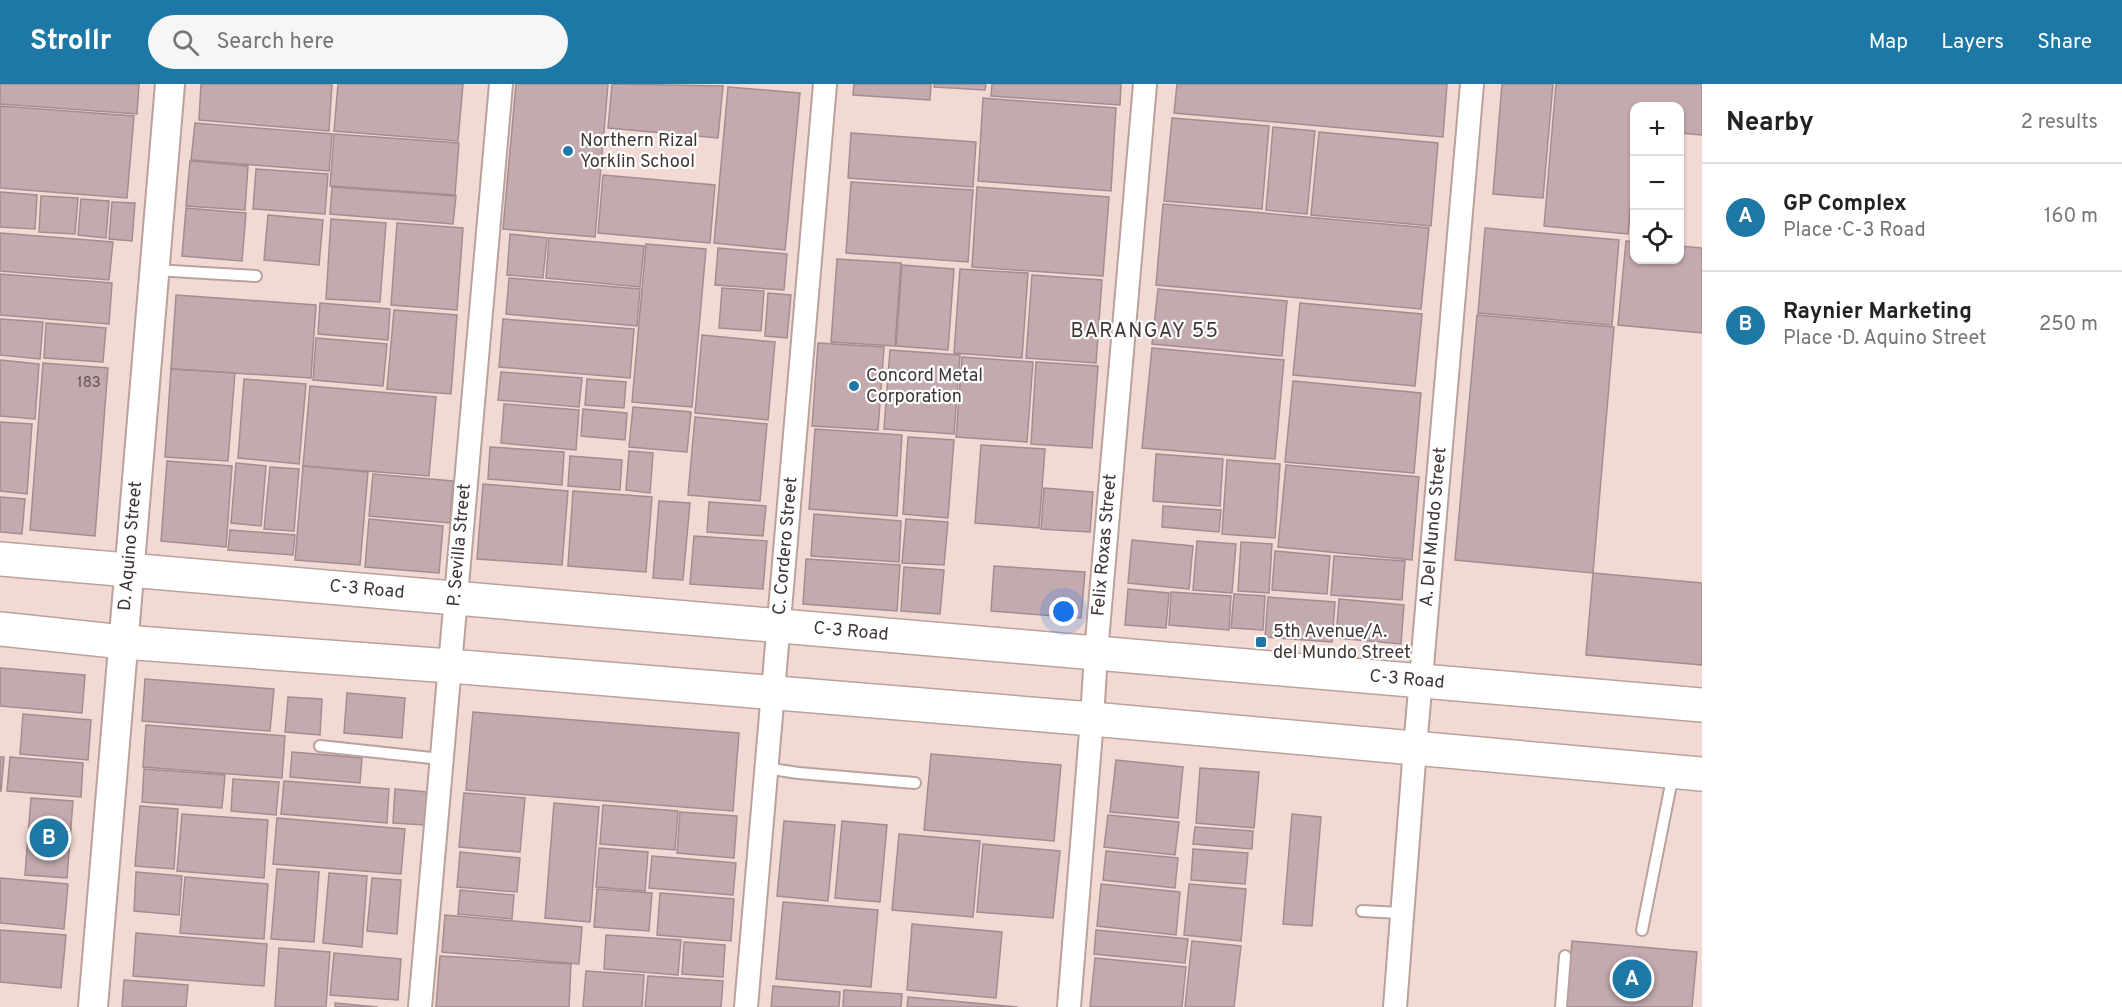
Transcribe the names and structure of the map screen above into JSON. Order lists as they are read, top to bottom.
{
  "streets": {
    "main road": ["C-3 Road"],
    "street": [
      "A. Del Mundo Street",
      "P. Sevilla Street",
      "Felix Roxas Street",
      "D. Aquino Street",
      "C. Cordero Street"
    ]
  },
  "crossings": [
    ["A. Del Mundo Street", "C-3 Road"],
    ["P. Sevilla Street", "C-3 Road"],
    ["Felix Roxas Street", "C-3 Road"],
    ["D. Aquino Street", "C-3 Road"],
    ["C. Cordero Street", "C-3 Road"]
  ],
  "districts": ["BARANGAY 55"],
  "places": {
    "other": ["Northern Rizal Yorklin School", "Concord Metal Corporation"],
    "transit": ["5th Avenue/A. del Mundo Street"]
  },
  "house_numbers": ["183"],
  "page": {
    "header": "Strollr",
    "search": "Search here",
    "nav": ["Map", "Layers", "Share"],
    "heading": ["Nearby", "2 results"],
    "map_buttons": ["+", "−"],
    "list": [
      {
        "mark": "A",
        "name": "GP Complex",
        "note": "Place · C-3 Road",
        "value": "160 m"
      },
      {
        "mark": "B",
        "name": "Raynier Marketing",
        "note": "Place · D. Aquino Street",
        "value": "250 m"
      }
    ],
    "pins": ["B", "A"]
  }
}
